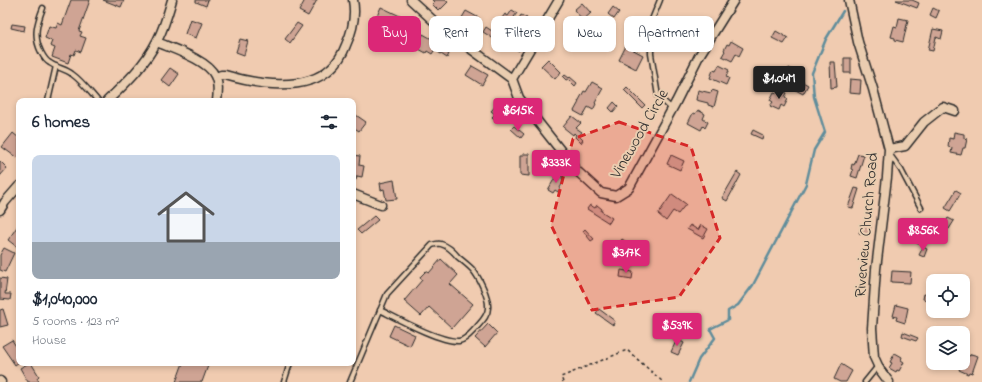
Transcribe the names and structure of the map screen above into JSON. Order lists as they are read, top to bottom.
{
  "streets": {
    "street": ["Vinewood Circle", "Riverview Church Road"]
  },
  "page": {
    "chip": [
      "Buy",
      "Rent",
      "Filters",
      "New",
      "Apartment"
    ],
    "price": [
      "$1.04M",
      "$615K",
      "$333K",
      "$856K",
      "$317K",
      "$539K"
    ],
    "heading": "6 homes",
    "list": [
      {
        "name": "$1,040,000",
        "note": "5 rooms · 123 m² · House"
      }
    ]
  }
}
